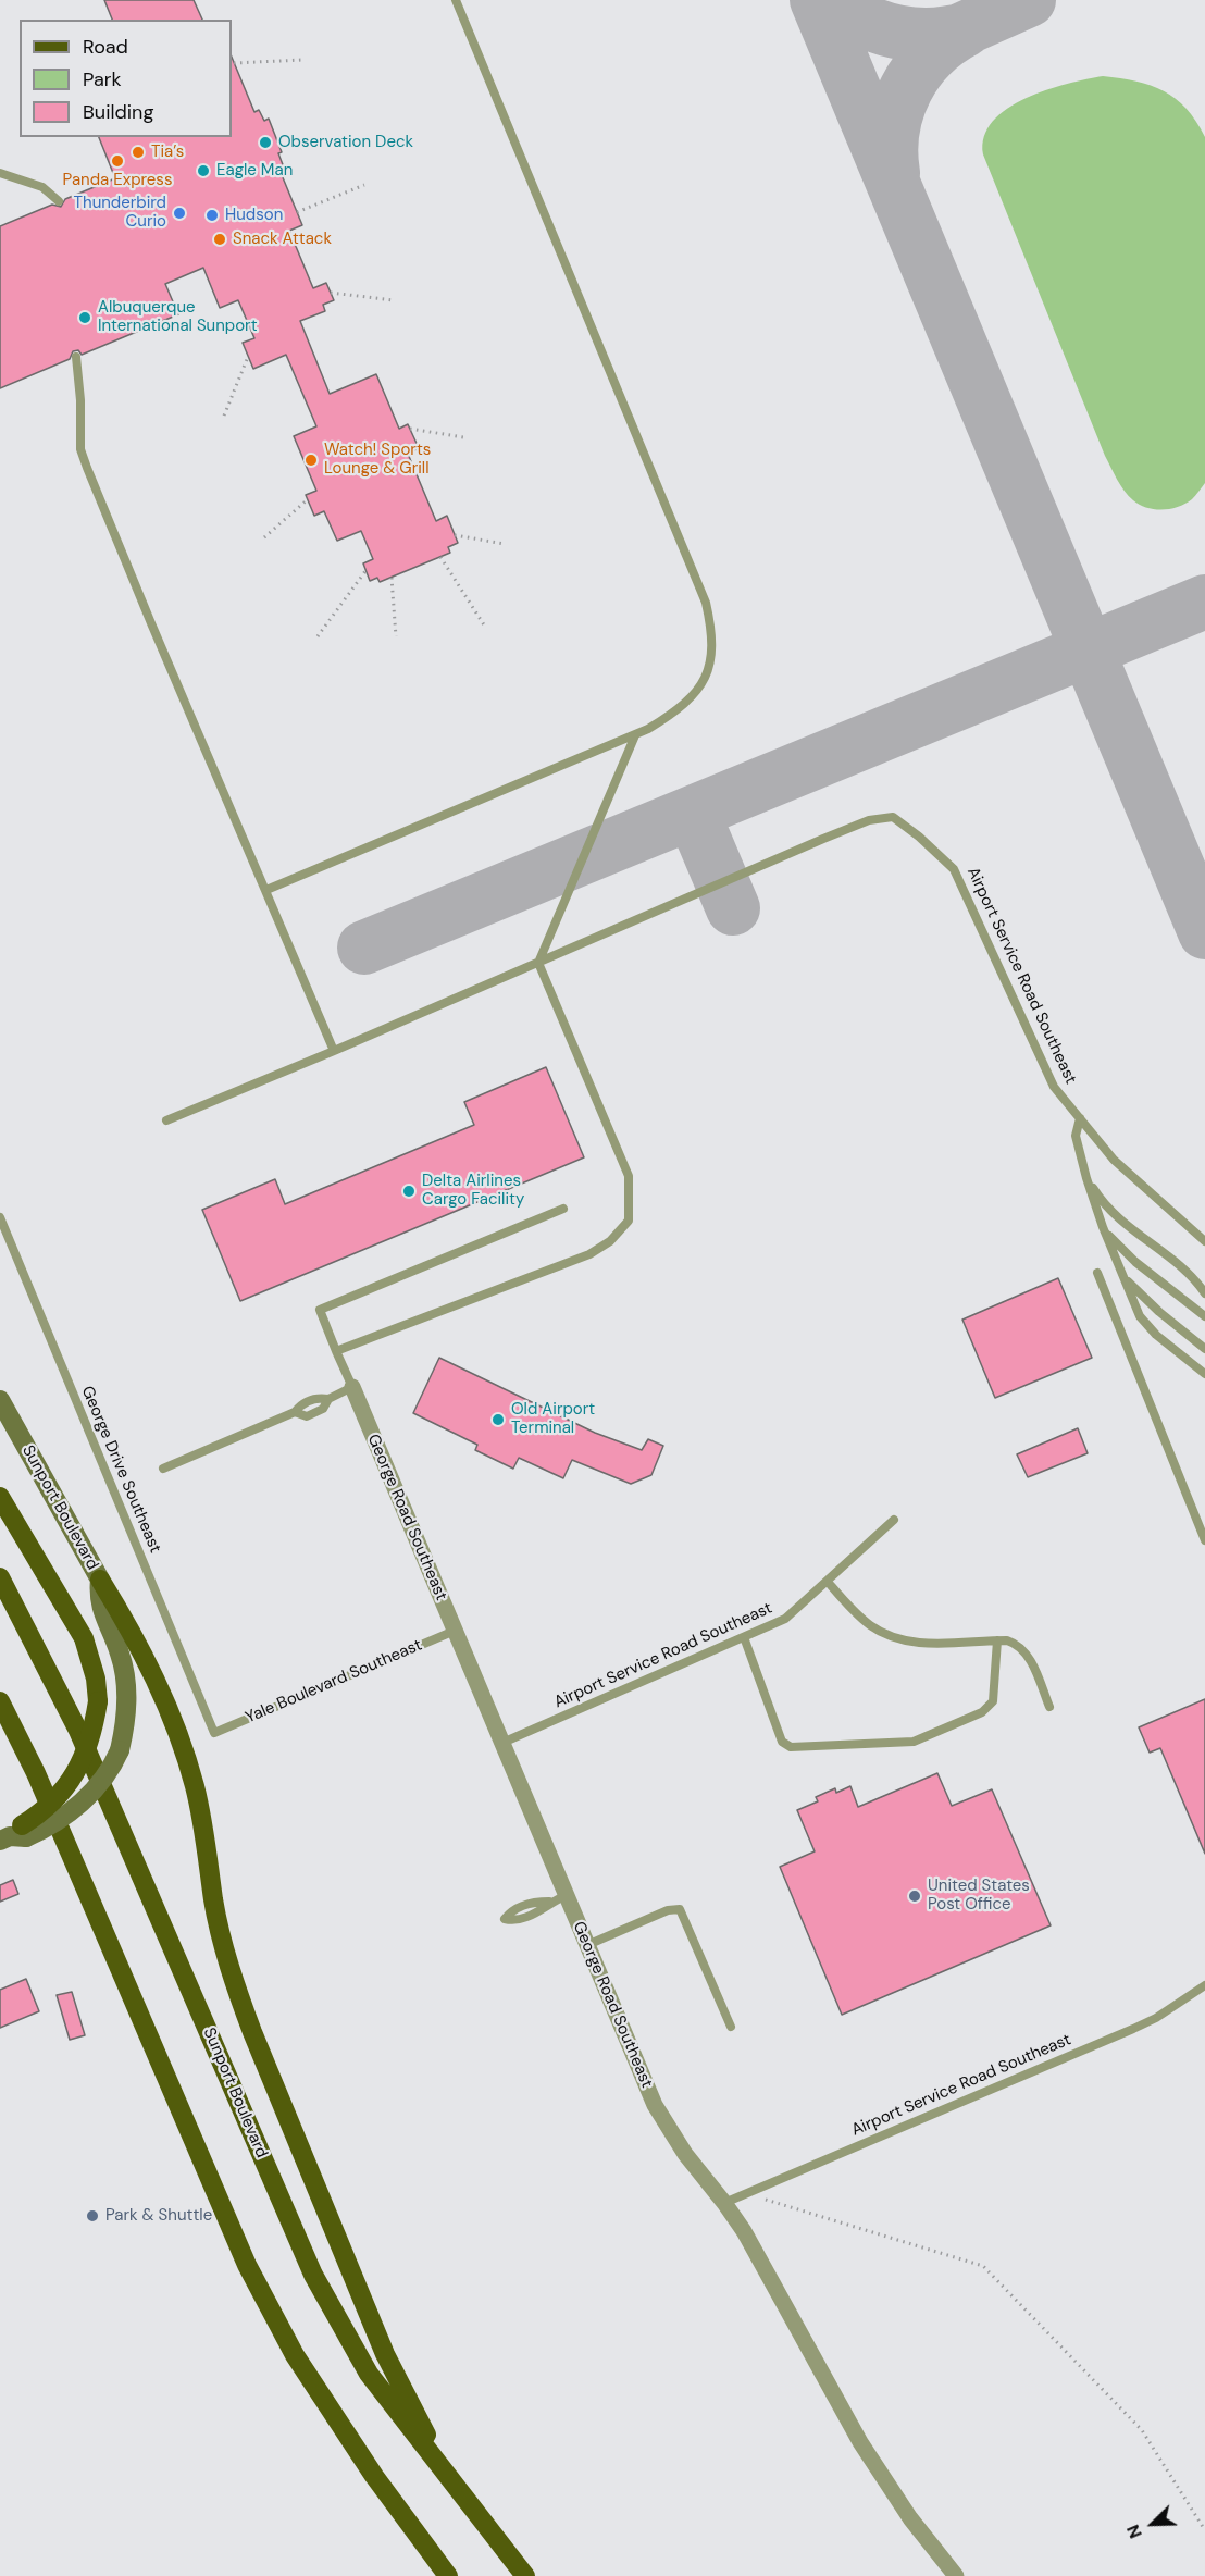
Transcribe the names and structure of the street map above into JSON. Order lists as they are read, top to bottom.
{
  "streets": {
    "main road": ["Sunport Boulevard"],
    "street": ["George Road Southeast"],
    "lane": ["Airport Service Road Southeast", "George Drive Southeast", "Yale Boulevard Southeast"]
  },
  "crossings": [
    ["Airport Service Road Southeast", "George Road Southeast"],
    ["George Drive Southeast", "Yale Boulevard Southeast"],
    ["George Road Southeast", "Yale Boulevard Southeast"]
  ],
  "places": [
    "Observation Deck",
    "Tia’s",
    "Panda Express",
    "Eagle Man",
    "Thunderbird Curio",
    "Hudson",
    "Snack Attack",
    "Albuquerque International Sunport",
    "Watch! Sports Lounge & Grill",
    "Delta Airlines Cargo Facility",
    "Old Airport Terminal",
    "United States Post Office",
    "Park & Shuttle"
  ],
  "legend": ["Road", "Park", "Building"],
  "north": "bottom left"
}
